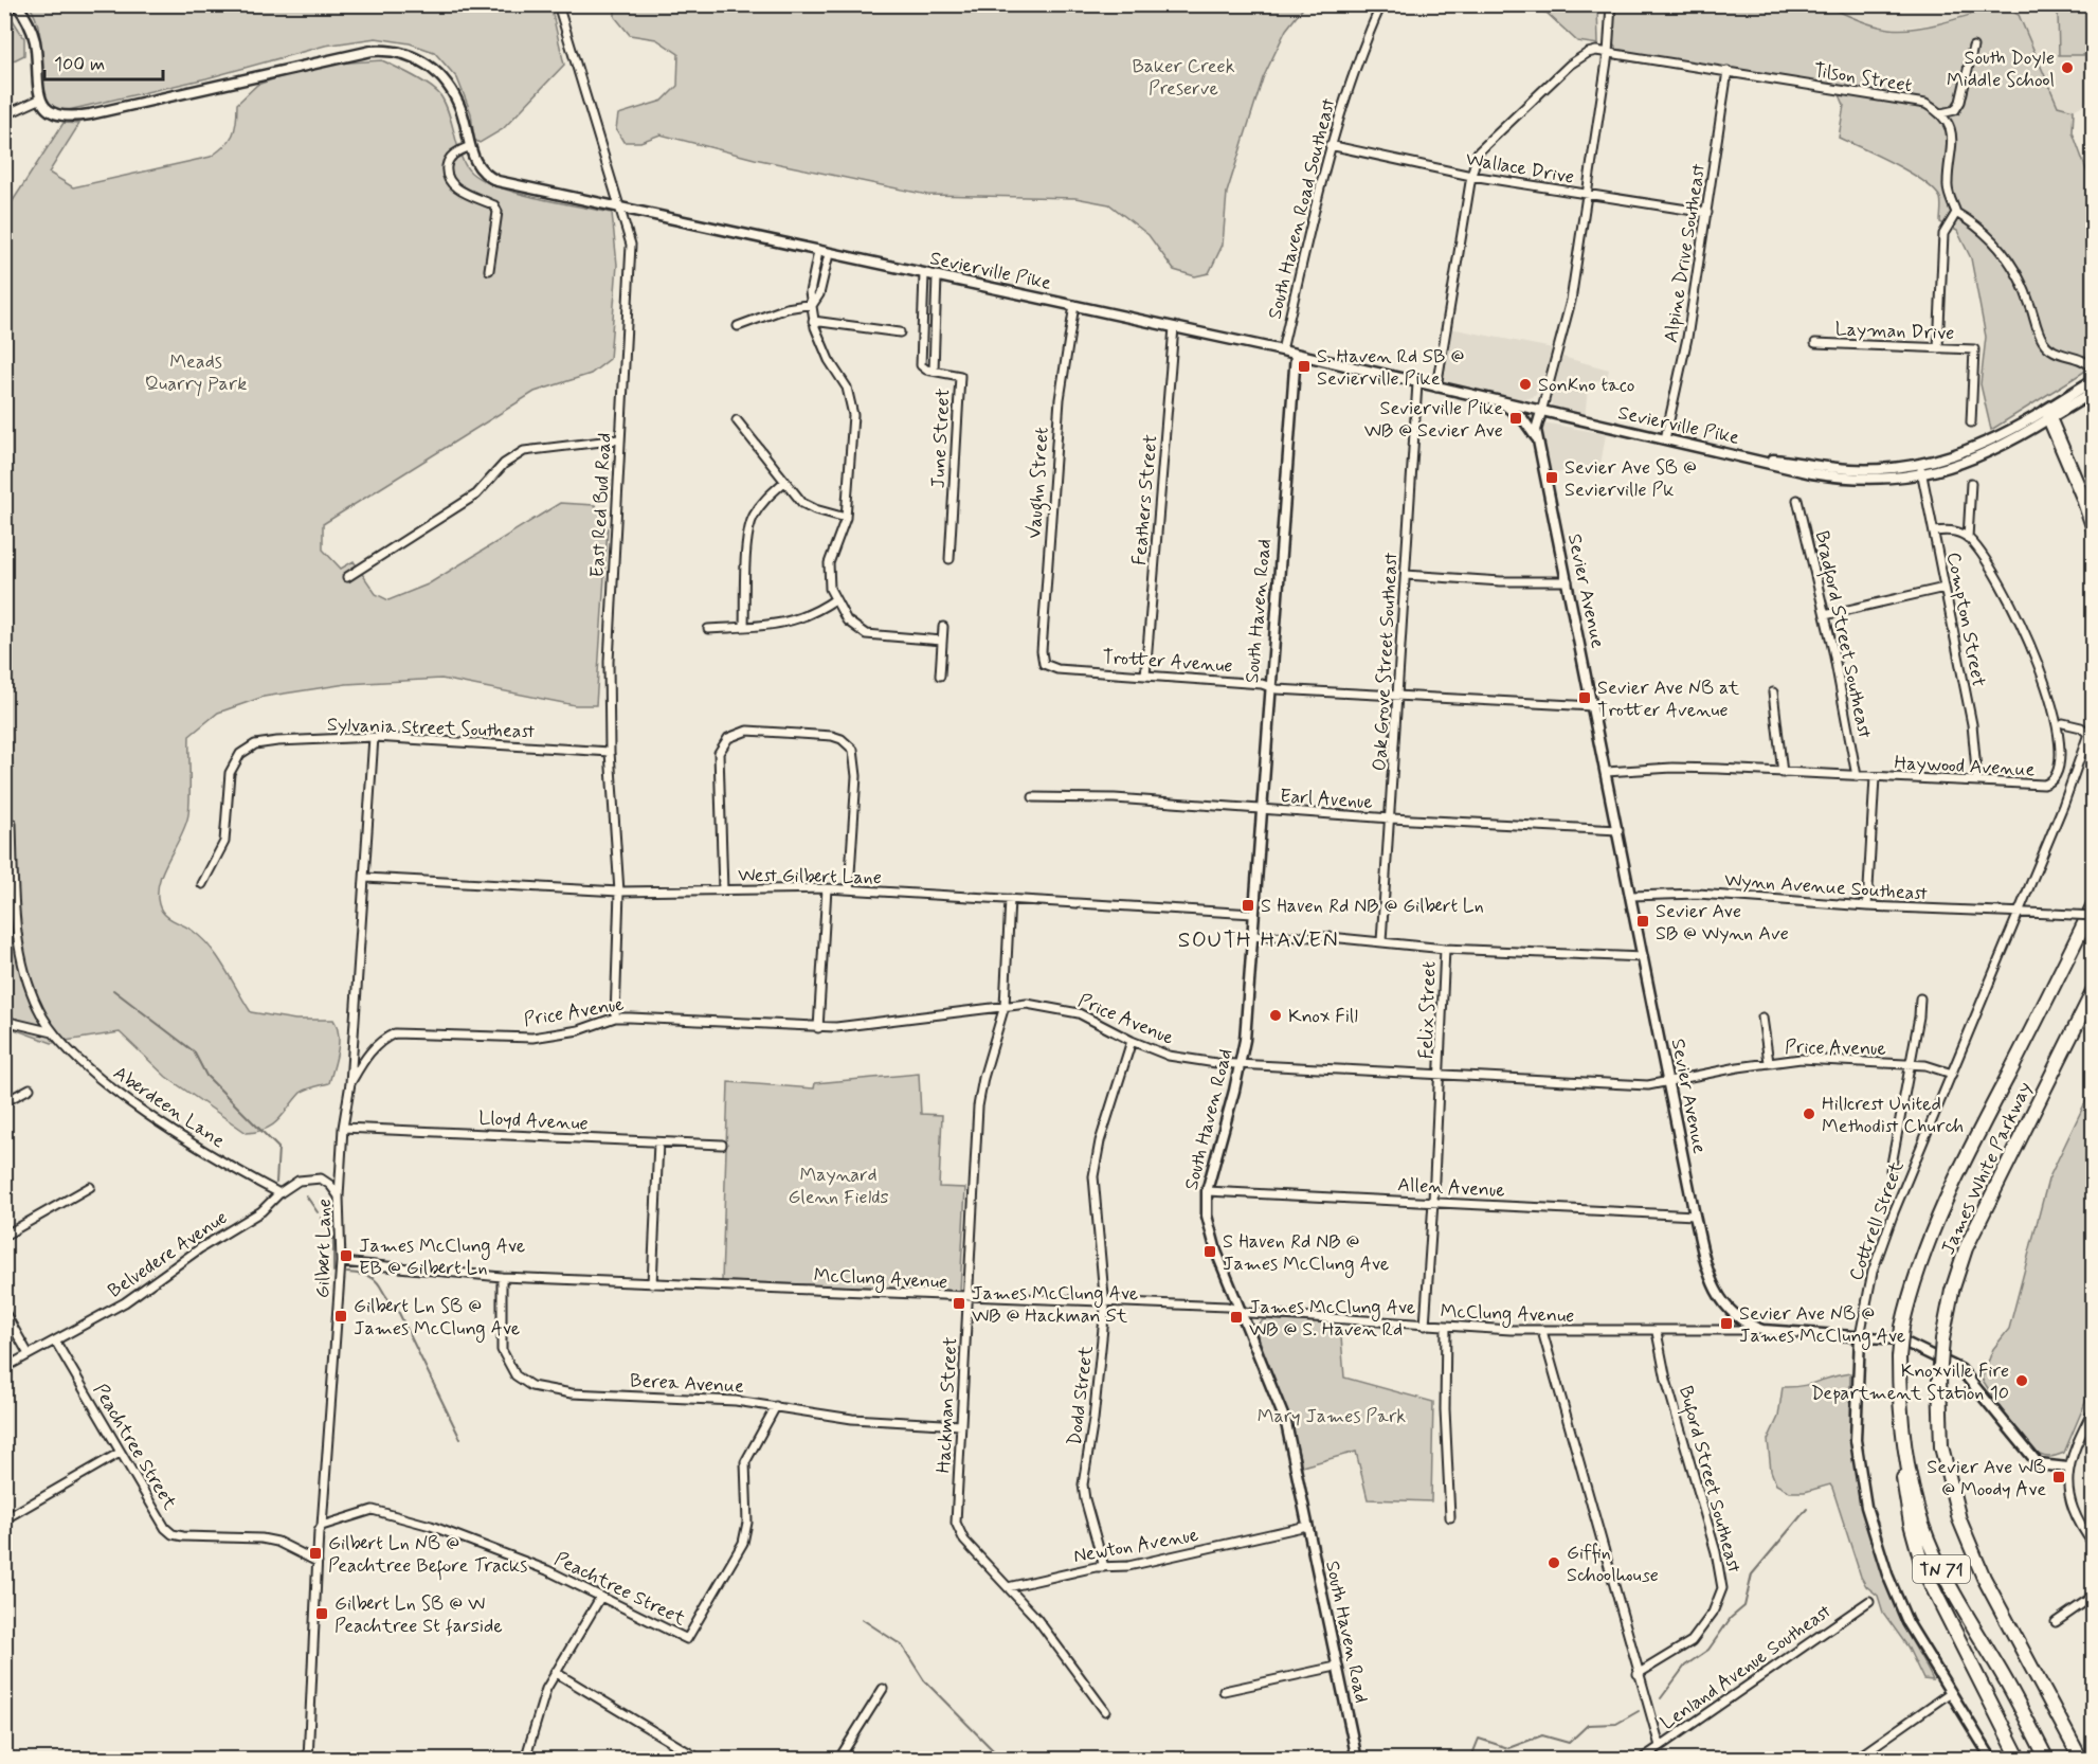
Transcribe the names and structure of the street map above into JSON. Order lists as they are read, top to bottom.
{
  "streets": {
    "highway": ["James White Parkway", "TN 71"],
    "main road": ["Sevierville Pike"],
    "street": [
      "Tilson Street",
      "Wallace Drive",
      "South Haven Road Southeast",
      "Alpine Drive Southeast",
      "Layman Drive",
      "June Street",
      "Vaughn Street",
      "Feathers Street",
      "East Red Bud Road",
      "Sevier Avenue",
      "South Haven Road",
      "Compton Street",
      "Bradford Street Southeast",
      "Trotter Avenue",
      "Oak Grove Street Southeast",
      "Sylvania Street Southeast",
      "Haywood Avenue",
      "Earl Avenue",
      "West Gilbert Lane",
      "Wynn Avenue Southeast",
      "Felix Street",
      "Price Avenue",
      "Aberdeen Lane",
      "Lloyd Avenue",
      "Allen Avenue",
      "Cottrell Street",
      "Gilbert Lane",
      "Belvedere Avenue",
      "McClung Avenue",
      "Berea Avenue",
      "Dodd Street",
      "Hackman Street",
      "Peachtree Street",
      "Buford Street Southeast",
      "Newton Avenue",
      "Lenland Avenue Southeast"
    ]
  },
  "crossings": [
    ["Tilson Street", "Wallace Drive"],
    ["Tilson Street", "Alpine Drive Southeast"],
    ["Wallace Drive", "South Haven Road Southeast"],
    ["Wallace Drive", "Alpine Drive Southeast"],
    ["South Haven Road Southeast", "Sevierville Pike"],
    ["Alpine Drive Southeast", "Sevierville Pike"],
    ["Sevierville Pike", "June Street"],
    ["Sevierville Pike", "Vaughn Street"],
    ["Sevierville Pike", "Feathers Street"],
    ["Sevierville Pike", "East Red Bud Road"],
    ["Sevierville Pike", "Sevier Avenue"],
    ["Sevierville Pike", "South Haven Road"],
    ["Sevierville Pike", "Compton Street"],
    ["Sevierville Pike", "Oak Grove Street Southeast"],
    ["Vaughn Street", "Trotter Avenue"],
    ["Feathers Street", "Trotter Avenue"],
    ["East Red Bud Road", "Sylvania Street Southeast"],
    ["East Red Bud Road", "West Gilbert Lane"],
    ["East Red Bud Road", "Price Avenue"],
    ["Sevier Avenue", "Trotter Avenue"],
    ["Sevier Avenue", "Haywood Avenue"],
    ["Sevier Avenue", "Earl Avenue"],
    ["Sevier Avenue", "Wynn Avenue Southeast"],
    ["Sevier Avenue", "Price Avenue"],
    ["Sevier Avenue", "Allen Avenue"],
    ["Sevier Avenue", "Cottrell Street"],
    ["Sevier Avenue", "McClung Avenue"],
    ["South Haven Road", "Trotter Avenue"],
    ["South Haven Road", "Earl Avenue"],
    ["South Haven Road", "West Gilbert Lane"],
    ["South Haven Road", "Price Avenue"],
    ["South Haven Road", "Allen Avenue"],
    ["South Haven Road", "McClung Avenue"],
    ["South Haven Road", "Newton Avenue"],
    ["Compton Street", "Haywood Avenue"],
    ["Bradford Street Southeast", "Haywood Avenue"],
    ["Trotter Avenue", "Oak Grove Street Southeast"],
    ["Oak Grove Street Southeast", "Earl Avenue"],
    ["Sylvania Street Southeast", "Gilbert Lane"],
    ["Haywood Avenue", "Cottrell Street"],
    ["West Gilbert Lane", "Gilbert Lane"],
    ["West Gilbert Lane", "Hackman Street"],
    ["Wynn Avenue Southeast", "Cottrell Street"],
    ["Felix Street", "Price Avenue"],
    ["Felix Street", "Allen Avenue"],
    ["Felix Street", "McClung Avenue"],
    ["Price Avenue", "Cottrell Street"],
    ["Price Avenue", "Gilbert Lane"],
    ["Price Avenue", "Dodd Street"],
    ["Price Avenue", "Hackman Street"],
    ["Aberdeen Lane", "Belvedere Avenue"],
    ["Lloyd Avenue", "Gilbert Lane"],
    ["Gilbert Lane", "Belvedere Avenue"],
    ["Gilbert Lane", "McClung Avenue"],
    ["Gilbert Lane", "Peachtree Street"],
    ["Belvedere Avenue", "Peachtree Street"],
    ["McClung Avenue", "Berea Avenue"],
    ["McClung Avenue", "Dodd Street"],
    ["McClung Avenue", "Hackman Street"],
    ["McClung Avenue", "Buford Street Southeast"],
    ["Berea Avenue", "Hackman Street"],
    ["Berea Avenue", "Peachtree Street"],
    ["Dodd Street", "Newton Avenue"],
    ["Hackman Street", "Newton Avenue"]
  ],
  "districts": ["SOUTH HAVEN"],
  "parks": [
    "Baker Creek Preserve",
    "Meads Quarry Park",
    "Maynard Glenn Fields",
    "Mary James Park"
  ],
  "places": {
    "other": [
      "South Doyle Middle School",
      "SonKno taco",
      "Knox Fill",
      "Hillcrest United Methodist Church",
      "Knoxville Fire Department Station 10",
      "Giffin Schoolhouse"
    ],
    "transit": [
      "S. Haven Rd SB @ Sevierville Pike",
      "Sevierville Pike WB @ Sevier Ave",
      "Sevier Ave SB @ Sevierville Pk",
      "Sevier Ave NB at Trotter Avenue",
      "S Haven Rd NB @ Gilbert Ln",
      "Sevier Ave SB @ Wynn Ave",
      "S Haven Rd NB @ James McClung Ave",
      "James McClung Ave EB @ Gilbert Ln",
      "James McClung Ave WB @ Hackman St",
      "Gilbert Ln SB @ James McClung Ave",
      "James McClung Ave WB @ S. Haven Rd",
      "Sevier Ave NB @ James McClung Ave",
      "Sevier Ave WB @ Moody Ave",
      "Gilbert Ln NB @ Peachtree Before Tracks",
      "Gilbert Ln SB @ W Peachtree St farside"
    ]
  },
  "scale_bar": "100 m"
}
